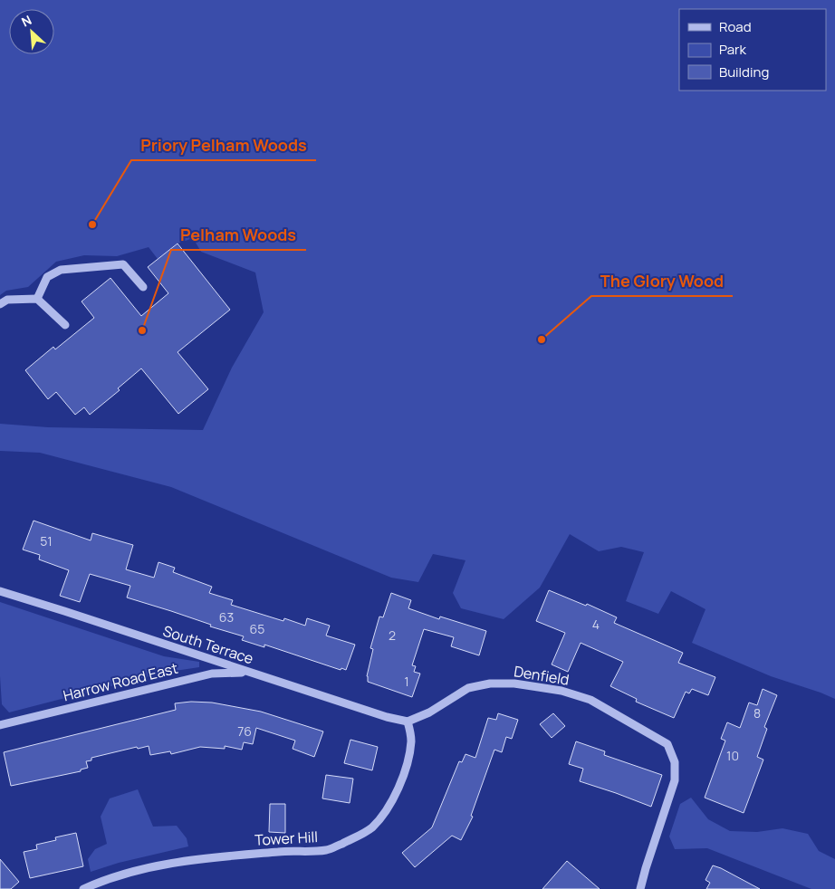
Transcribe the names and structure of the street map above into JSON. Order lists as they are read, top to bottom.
{
  "streets": {
    "street": [
      "South Terrace",
      "Denfield",
      "Harrow Road East",
      "Tower Hill"
    ]
  },
  "crossings": [
    ["South Terrace", "Denfield"],
    ["South Terrace", "Harrow Road East"],
    ["South Terrace", "Tower Hill"],
    ["Denfield", "Tower Hill"]
  ],
  "places": ["Priory Pelham Woods", "Pelham Woods", "The Glory Wood"],
  "house_numbers": [
    "51",
    "63",
    "4",
    "65",
    "2",
    "1",
    "8",
    "76",
    "10"
  ],
  "legend": ["Road", "Park", "Building"],
  "north": "top left"
}
